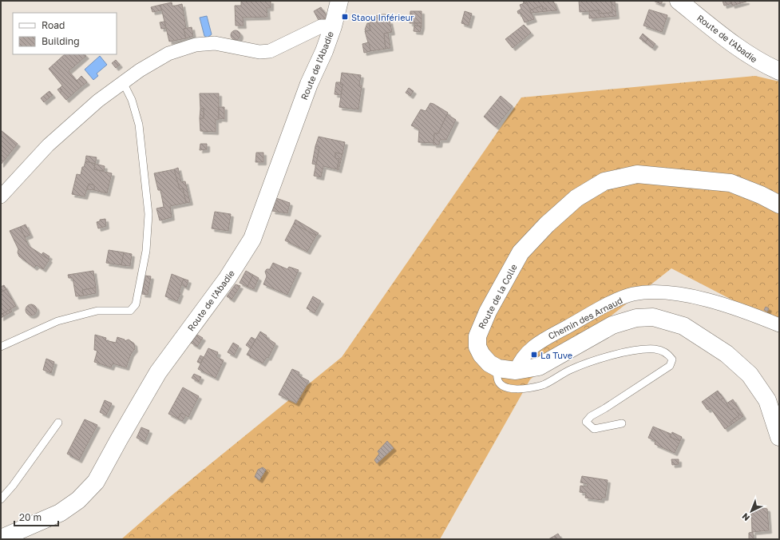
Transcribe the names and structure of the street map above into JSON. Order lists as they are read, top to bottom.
{
  "streets": {
    "street": ["Route de l'Abadie", "Route de la Colle", "Chemin des Arnaud"]
  },
  "crossings": [
    ["Route de la Colle", "Chemin des Arnaud"]
  ],
  "places": {
    "transit": ["Staou Inférieur", "La Tuve"]
  },
  "legend": ["Road", "Building"],
  "scale_bar": "20 m",
  "north": "bottom left"
}
